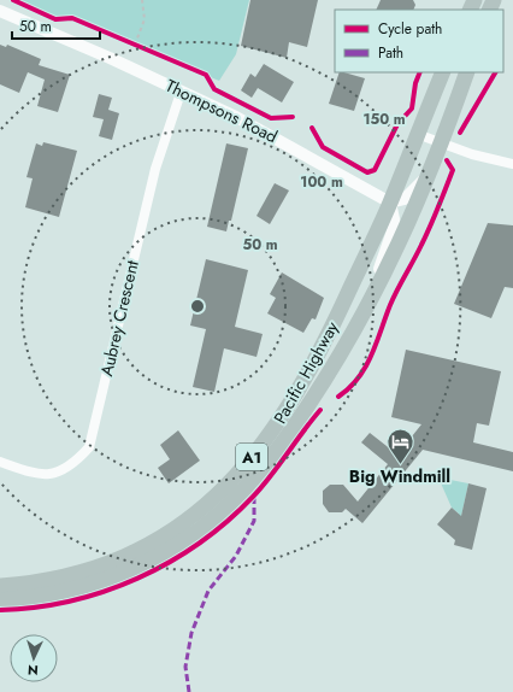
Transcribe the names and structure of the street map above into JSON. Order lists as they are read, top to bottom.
{
  "streets": {
    "highway": ["Pacific Highway", "A1"],
    "street": ["Thompsons Road", "Aubrey Crescent"]
  },
  "crossings": [
    ["Thompsons Road", "Aubrey Crescent"],
    ["Thompsons Road", "Pacific Highway"]
  ],
  "places": {
    "hotel": ["Big Windmill"]
  },
  "legend": ["Cycle path", "Path"],
  "scale_bar": "50 m",
  "north": "bottom",
  "rings": ["150 m", "100 m", "50 m"]
}
